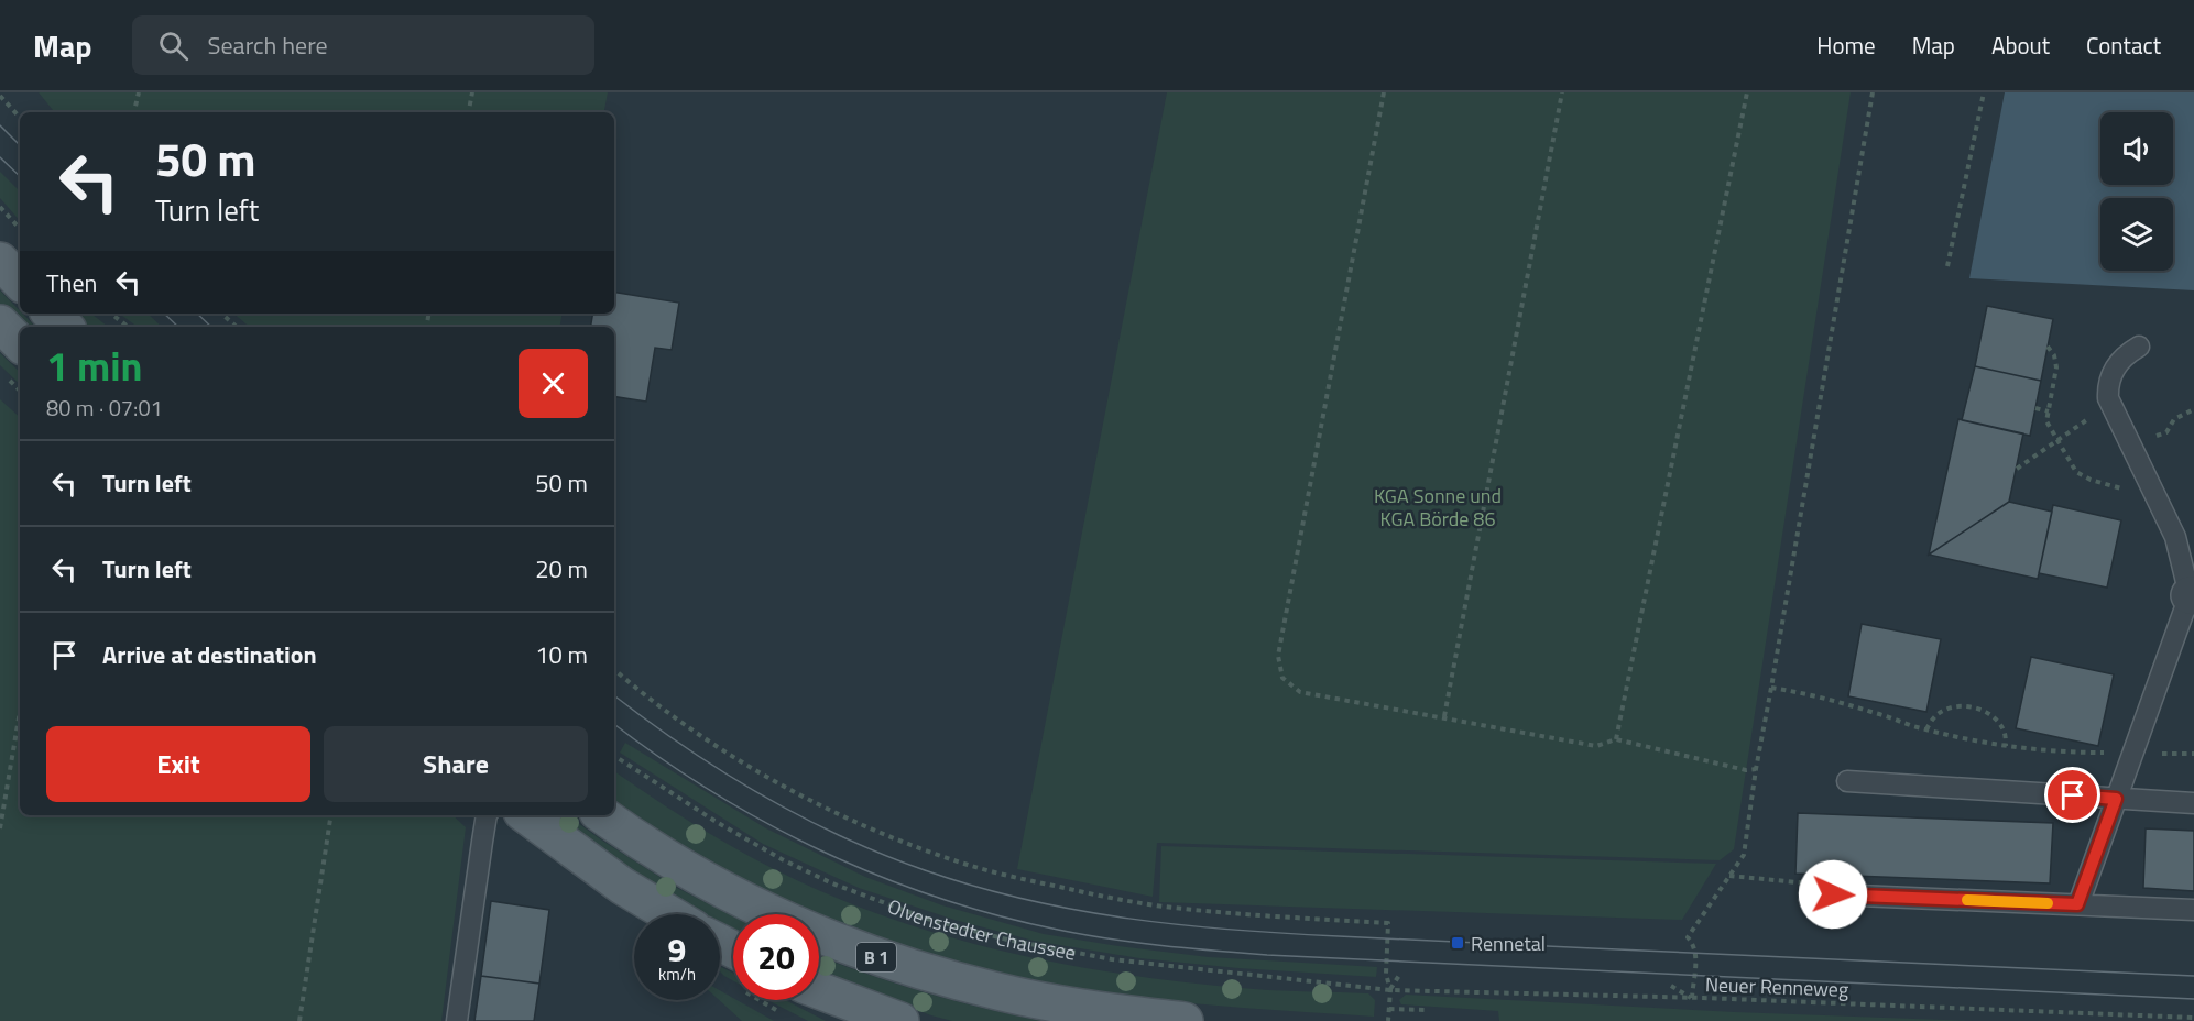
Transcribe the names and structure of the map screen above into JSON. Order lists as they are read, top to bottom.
{
  "streets": {
    "main road": ["B 1"],
    "path": ["Olvenstedter Chaussee", "Neuer Renneweg"]
  },
  "crossings": [
    ["Olvenstedter Chaussee", "Neuer Renneweg"]
  ],
  "parks": ["KGA Sonne und KGA Börde 86"],
  "places": {
    "transit": ["Rennetal"]
  },
  "page": {
    "header": "Map",
    "search": "Search here",
    "nav": [
      "Home",
      "Map",
      "About",
      "Contact"
    ],
    "turn": ["50 m", "Turn left"],
    "then": "Then",
    "heading": ["1 min", "80 m · 07:01"],
    "list": [
      {
        "name": "Turn left",
        "value": "50 m"
      },
      {
        "name": "Turn left",
        "value": "20 m"
      },
      {
        "name": "Arrive at destination",
        "value": "10 m"
      }
    ],
    "buttons": ["Exit", "Share"],
    "speed": "9 km/h",
    "limit": "20"
  }
}
